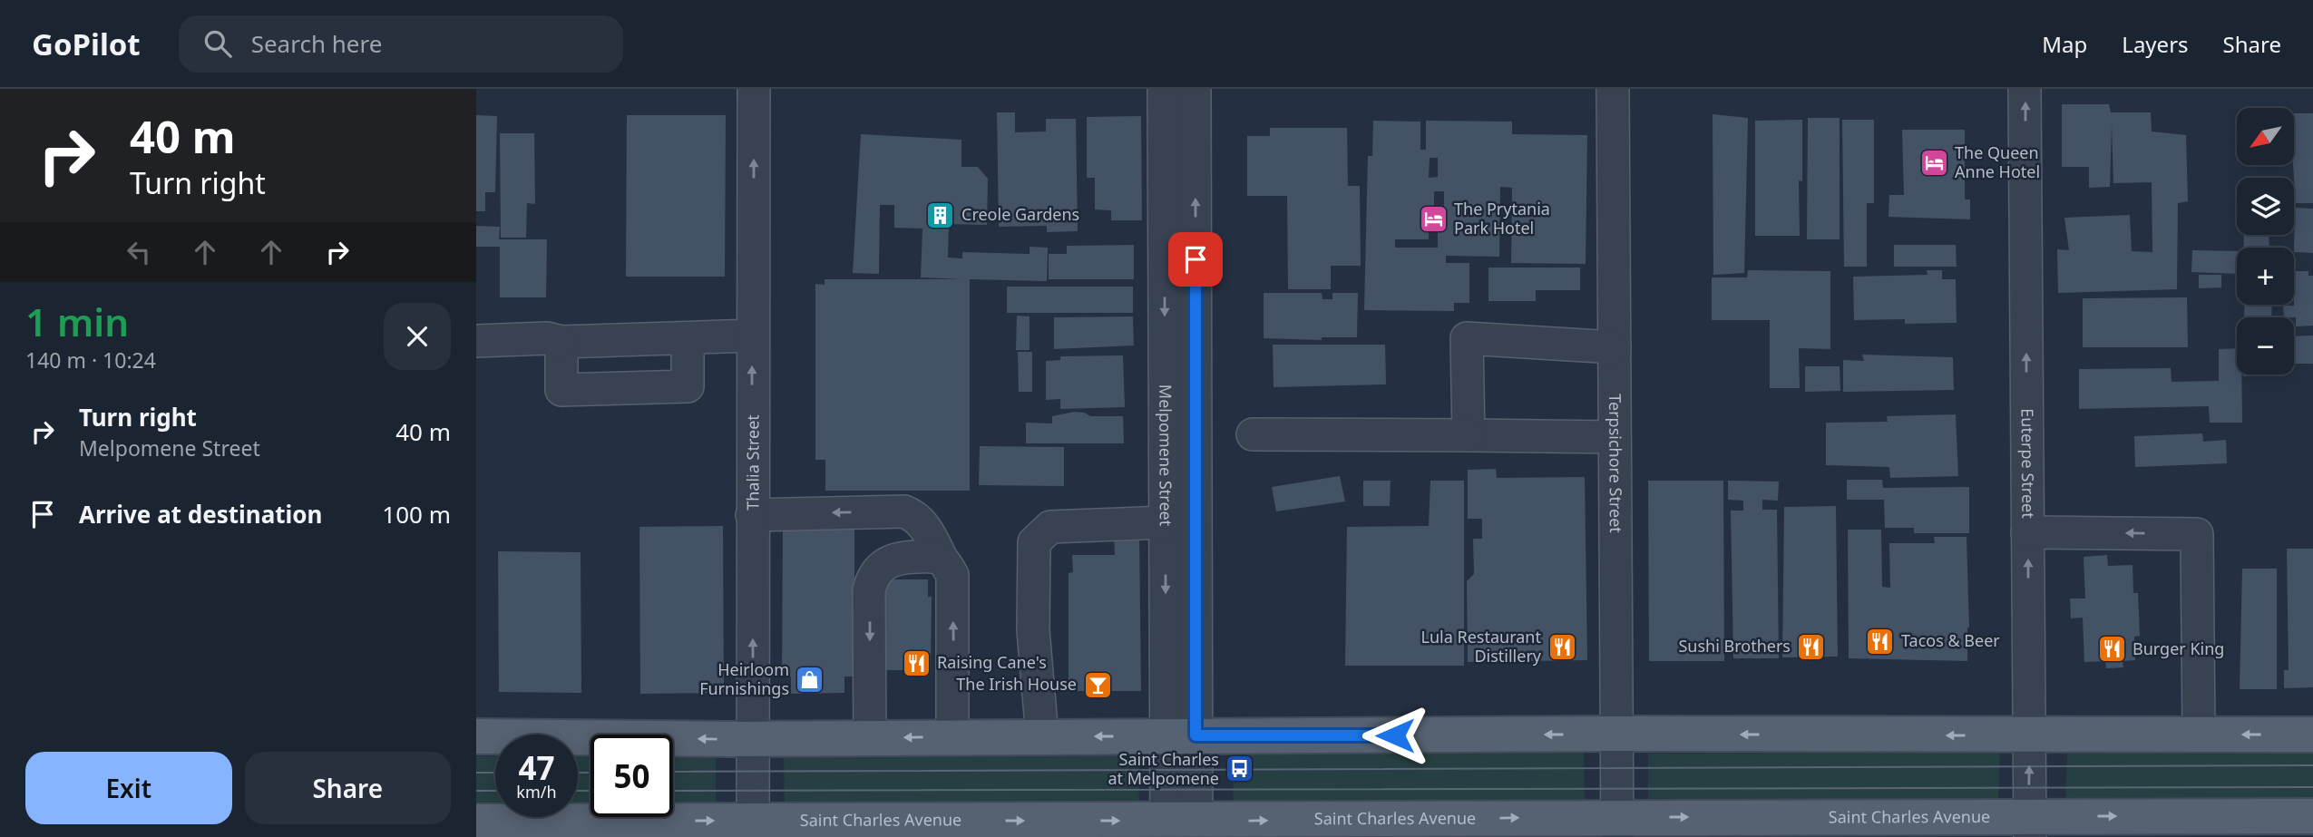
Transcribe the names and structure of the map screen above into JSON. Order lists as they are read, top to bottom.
{
  "streets": {
    "main road": ["Saint Charles Avenue"],
    "street": [
      "Melpomene Street",
      "Thalia Street",
      "Terpsichore Street",
      "Euterpe Street"
    ]
  },
  "crossings": [
    ["Melpomene Street", "Saint Charles Avenue"],
    ["Thalia Street", "Saint Charles Avenue"],
    ["Terpsichore Street", "Saint Charles Avenue"],
    ["Euterpe Street", "Saint Charles Avenue"]
  ],
  "one_way": ["Thalia Street", "Euterpe Street"],
  "places": {
    "hotel": ["The Queen Anne Hotel", "The Prytania Park Hotel"],
    "building": ["Creole Gardens"],
    "restaurant": [
      "Tacos & Beer",
      "Lula Restaurant Distillery",
      "Sushi Brothers",
      "Burger King",
      "Raising Cane's"
    ],
    "shop": ["Heirloom Furnishings"],
    "bar": ["The Irish House"],
    "bus stop": ["Saint Charles at Melpomene"]
  },
  "north": "bottom left",
  "page": {
    "header": "GoPilot",
    "search": "Search here",
    "nav": ["Map", "Layers", "Share"],
    "turn": ["40 m", "Turn right"],
    "map_buttons": ["+", "−"],
    "heading": ["1 min", "140 m · 10:24"],
    "list": [
      {
        "name": "Turn right",
        "note": "Melpomene Street",
        "value": "40 m"
      },
      {
        "name": "Arrive at destination",
        "value": "100 m"
      }
    ],
    "speed": "47 km/h",
    "limit": "50",
    "buttons": ["Exit", "Share"]
  }
}
